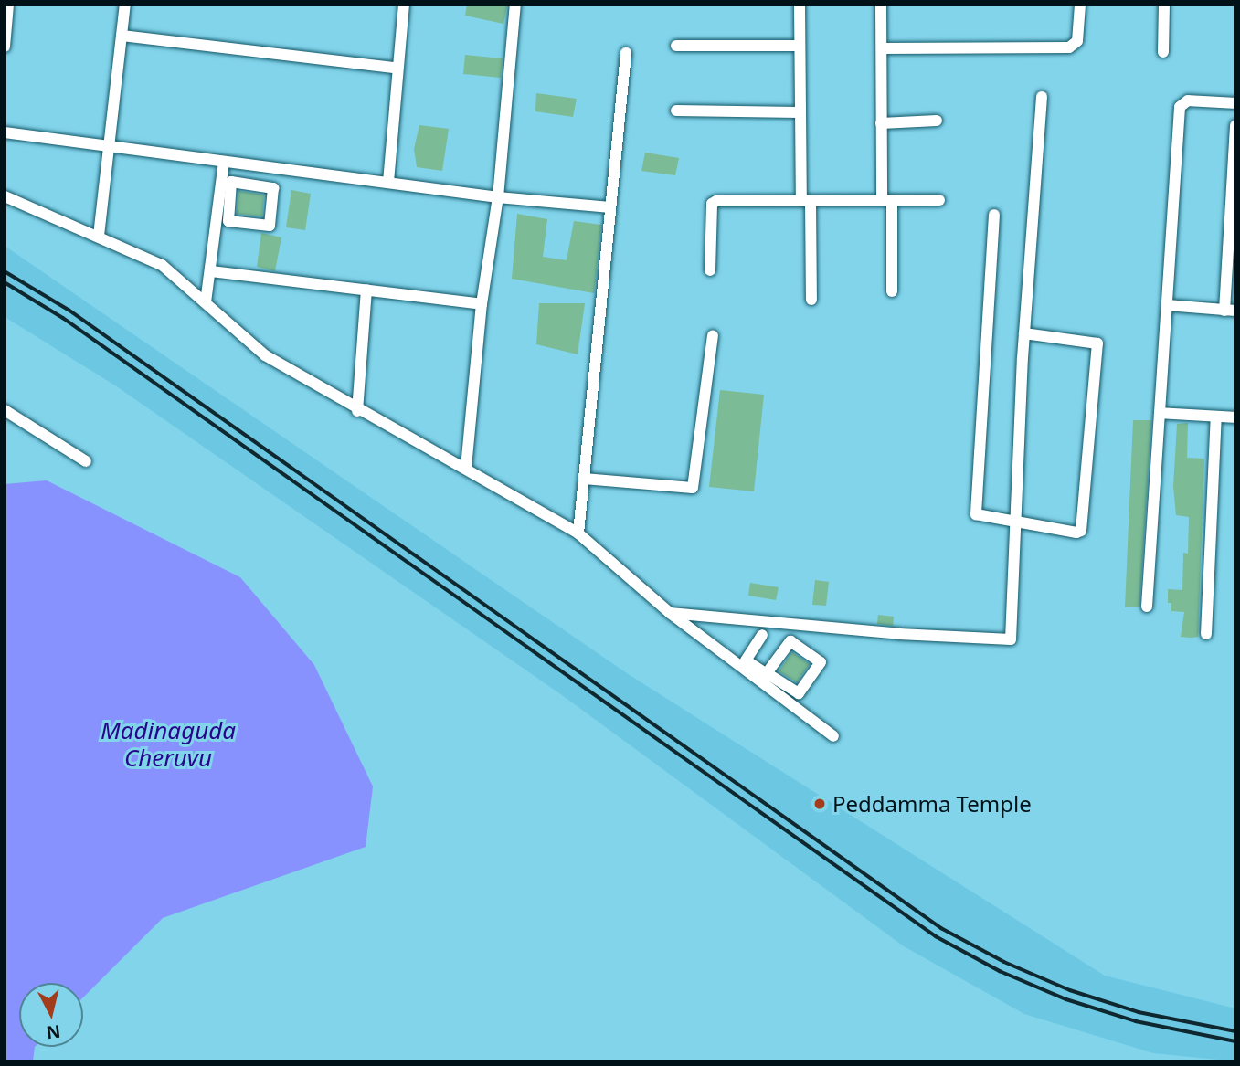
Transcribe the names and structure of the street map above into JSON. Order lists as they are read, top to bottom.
{
  "water": ["Madinaguda Cheruvu"],
  "places": ["Peddamma Temple"],
  "north": "bottom"
}
